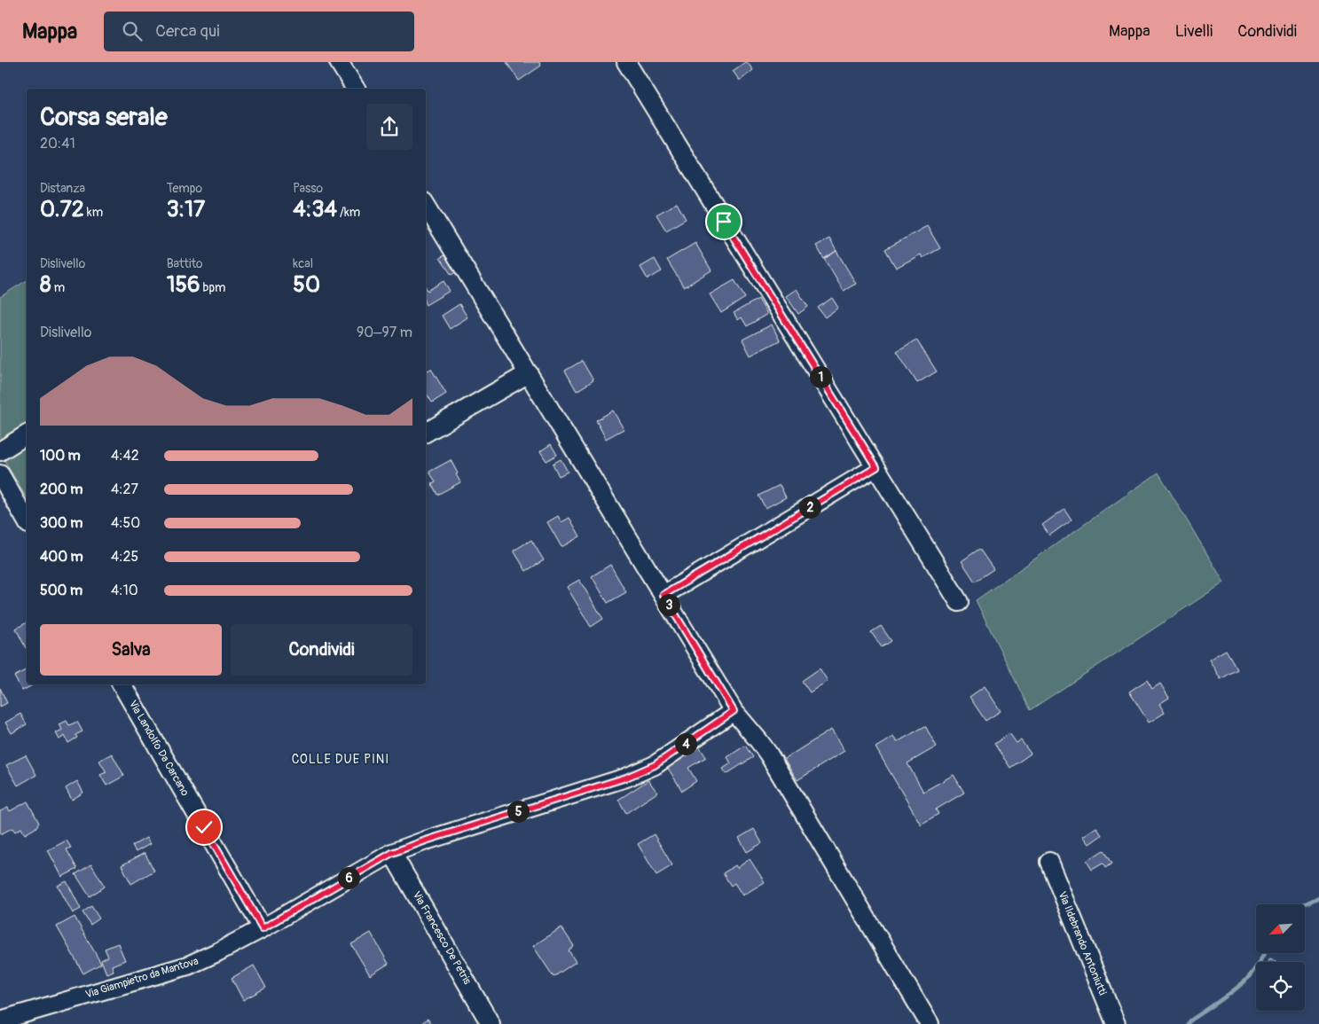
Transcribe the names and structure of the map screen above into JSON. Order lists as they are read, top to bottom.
{
  "streets": {
    "street": [
      "Via Landolfo Da Carcano",
      "Via Francesco De Petris",
      "Via Ildebrando Antoniutti",
      "Via Giampietro da Mantova"
    ]
  },
  "crossings": [
    ["Via Landolfo Da Carcano", "Via Giampietro da Mantova"],
    ["Via Francesco De Petris", "Via Giampietro da Mantova"]
  ],
  "districts": ["COLLE DUE PINI"],
  "north": "bottom left",
  "page": {
    "header": "Mappa",
    "search": "Cerca qui",
    "nav": ["Mappa", "Livelli", "Condividi"],
    "heading": ["Corsa serale", "20:41"],
    "stats": [
      ["Distanza", "0.72 km"],
      ["Tempo", "3:17"],
      ["Passo", "4:34 /km"],
      ["Dislivello", "8 m"],
      ["Battito", "156 bpm"],
      ["kcal", "50"]
    ],
    "chart": ["Dislivello", "90–97 m"],
    "pins": [
      "1",
      "2",
      "3",
      "4",
      "5",
      "6"
    ],
    "list": [
      {
        "name": "100 m",
        "note": "4:42"
      },
      {
        "name": "200 m",
        "note": "4:27"
      },
      {
        "name": "300 m",
        "note": "4:50"
      },
      {
        "name": "400 m",
        "note": "4:25"
      },
      {
        "name": "500 m",
        "note": "4:10"
      }
    ],
    "buttons": ["Salva", "Condividi"]
  }
}
